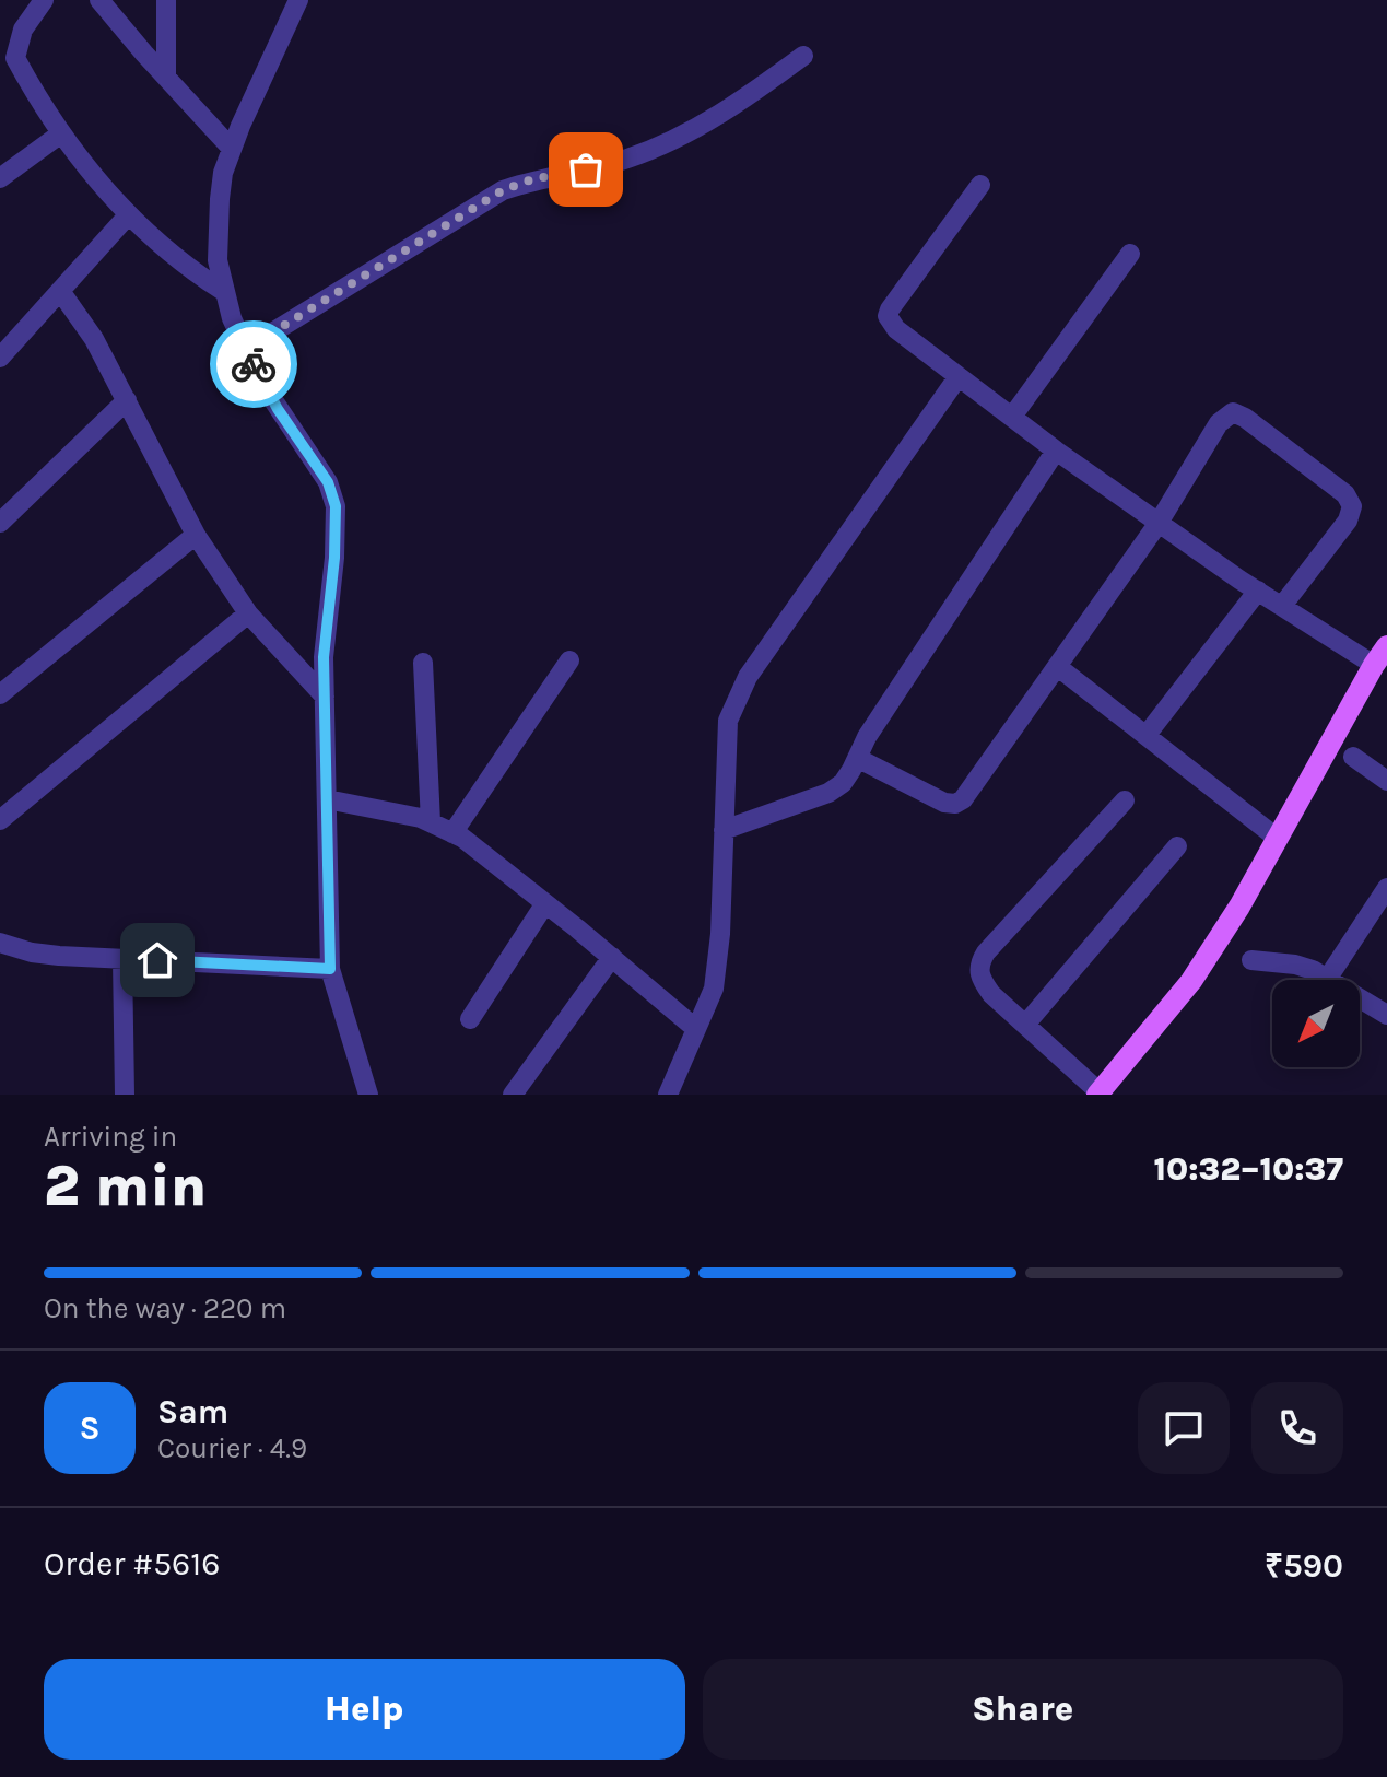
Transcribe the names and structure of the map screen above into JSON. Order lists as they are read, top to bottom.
{
  "north": "bottom left",
  "page": {
    "heading": ["2 min", "Arriving in", "10:32–10:37"],
    "panel": [
      "Sam",
      "Courier · 4.9",
      "Order #5616",
      "₹590"
    ],
    "bar": "On the way · 220 m",
    "round": "S",
    "buttons": ["Help", "Share"]
  }
}
